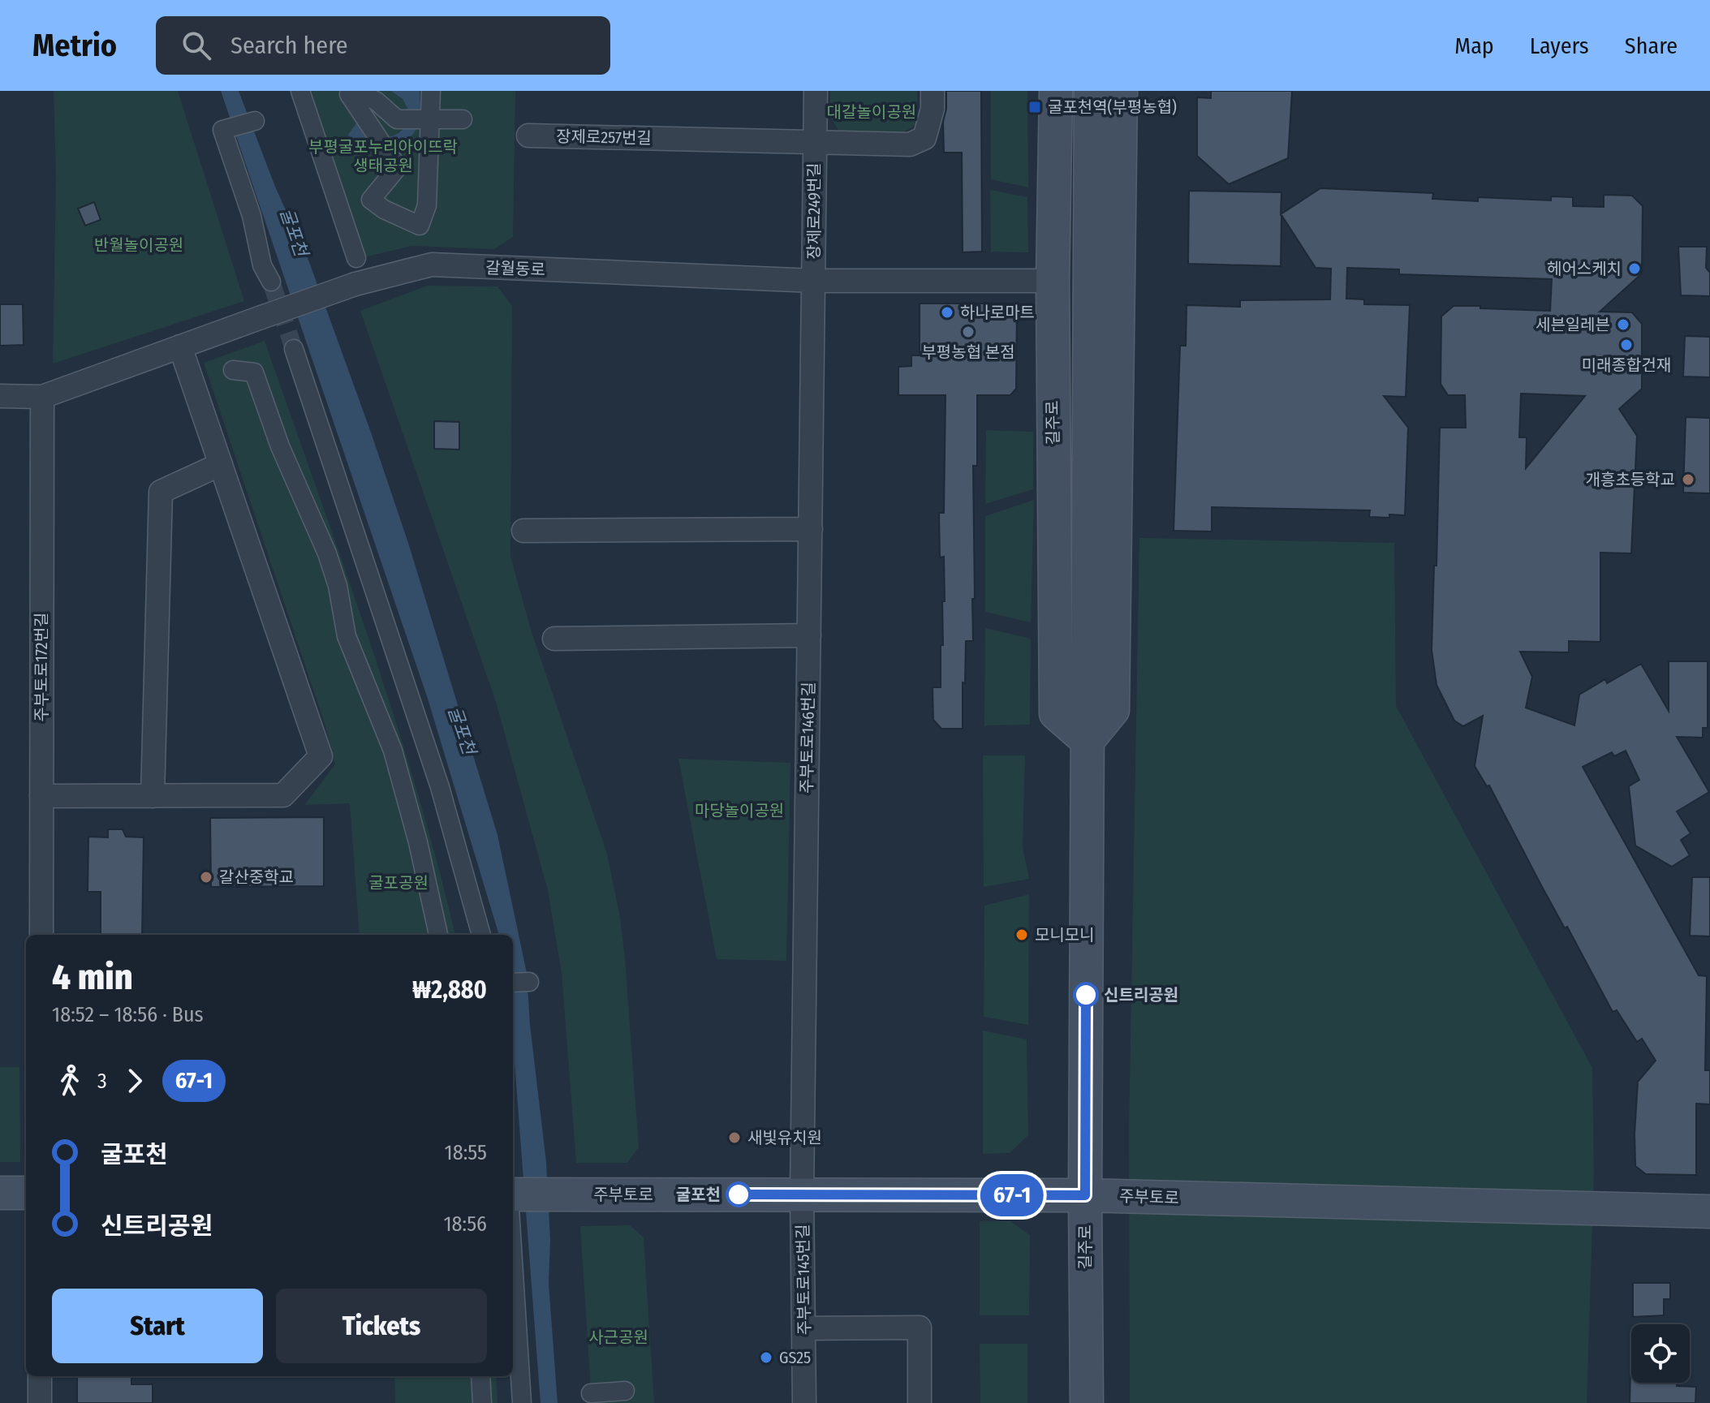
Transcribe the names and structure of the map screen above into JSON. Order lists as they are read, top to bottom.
{
  "streets": {
    "main road": ["길주로", "주부토로"],
    "street": [
      "장제로257번길",
      "장제로249번길",
      "갈월동로",
      "주부토로172번길",
      "주부토로146번길",
      "주부토로145번길"
    ]
  },
  "crossings": [
    ["장제로257번길", "장제로249번길"],
    ["장제로249번길", "갈월동로"],
    ["장제로249번길", "주부토로146번길"],
    ["갈월동로", "길주로"],
    ["갈월동로", "주부토로172번길"],
    ["갈월동로", "주부토로146번길"],
    ["길주로", "주부토로"],
    ["주부토로146번길", "주부토로"],
    ["주부토로146번길", "주부토로145번길"],
    ["주부토로", "주부토로145번길"]
  ],
  "water": ["굴포천"],
  "parks": [
    "대갈놀이공원",
    "부평굴포누리아이뜨락 생태공원",
    "반월놀이공원",
    "마당놀이공원",
    "굴포공원",
    "사근공원"
  ],
  "places": {
    "transit": ["굴포천역(부평농협)"],
    "other": [
      "헤어스케치",
      "하나로마트",
      "세븐일레븐",
      "부평농협 본점",
      "미래종합건재",
      "개흥초등학교",
      "갈산중학교",
      "모니모니",
      "신트리공원",
      "새빛유치원",
      "굴포천",
      "GS25"
    ]
  },
  "lines": ["bus line 67-1"],
  "page": {
    "header": "Metrio",
    "search": "Search here",
    "nav": ["Map", "Layers", "Share"],
    "on_map": "67-1",
    "heading": ["4 min", "18:52 – 18:56 · Bus", "₩2,880"],
    "legs": ["3", "67-1"],
    "list": [
      {
        "name": "굴포천",
        "value": "18:55"
      },
      {
        "name": "신트리공원",
        "value": "18:56"
      }
    ],
    "buttons": ["Start", "Tickets"]
  }
}
